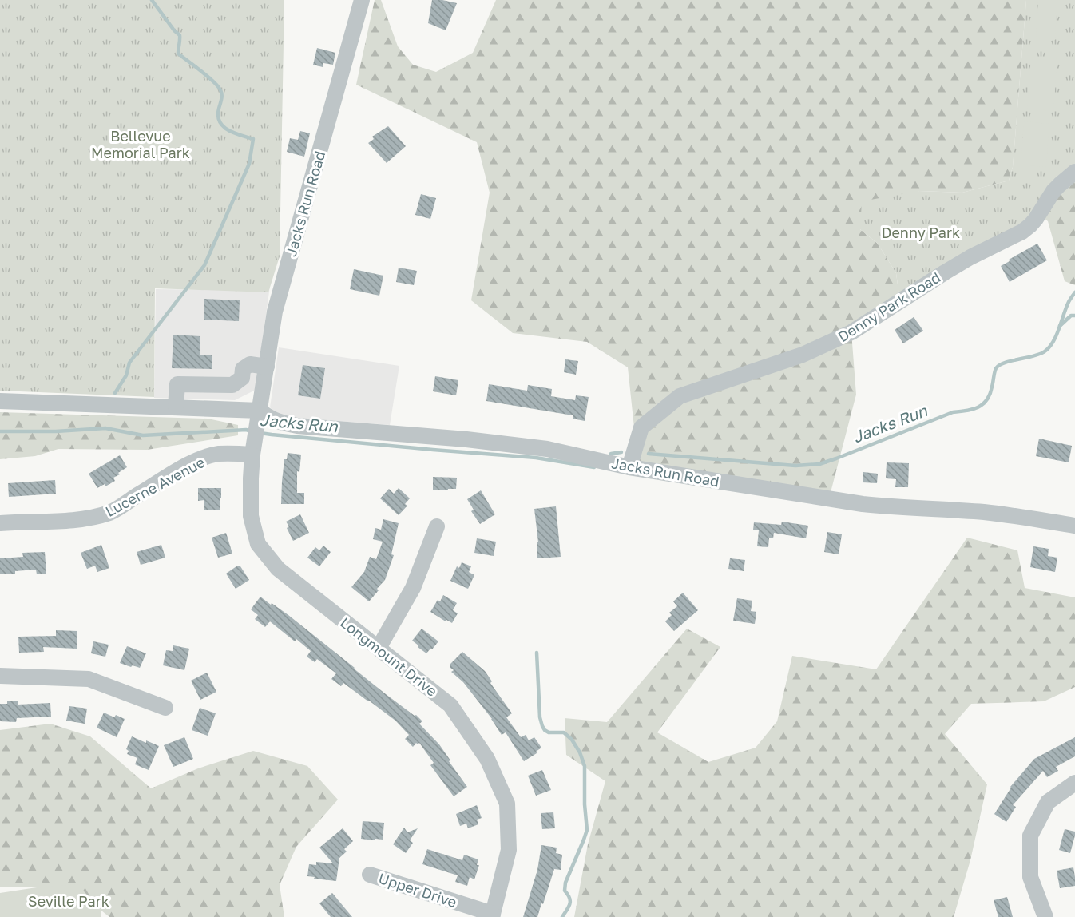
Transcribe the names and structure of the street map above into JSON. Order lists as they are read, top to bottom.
{
  "streets": {
    "street": [
      "Jacks Run Road",
      "Denny Park Road",
      "Lucerne Avenue",
      "Longmount Drive",
      "Upper Drive"
    ]
  },
  "crossings": [
    ["Jacks Run Road", "Denny Park Road"],
    ["Jacks Run Road", "Longmount Drive"],
    ["Lucerne Avenue", "Longmount Drive"],
    ["Longmount Drive", "Upper Drive"]
  ],
  "water": ["Jacks Run"],
  "parks": ["Bellevue Memorial Park", "Denny Park", "Seville Park"]
}
